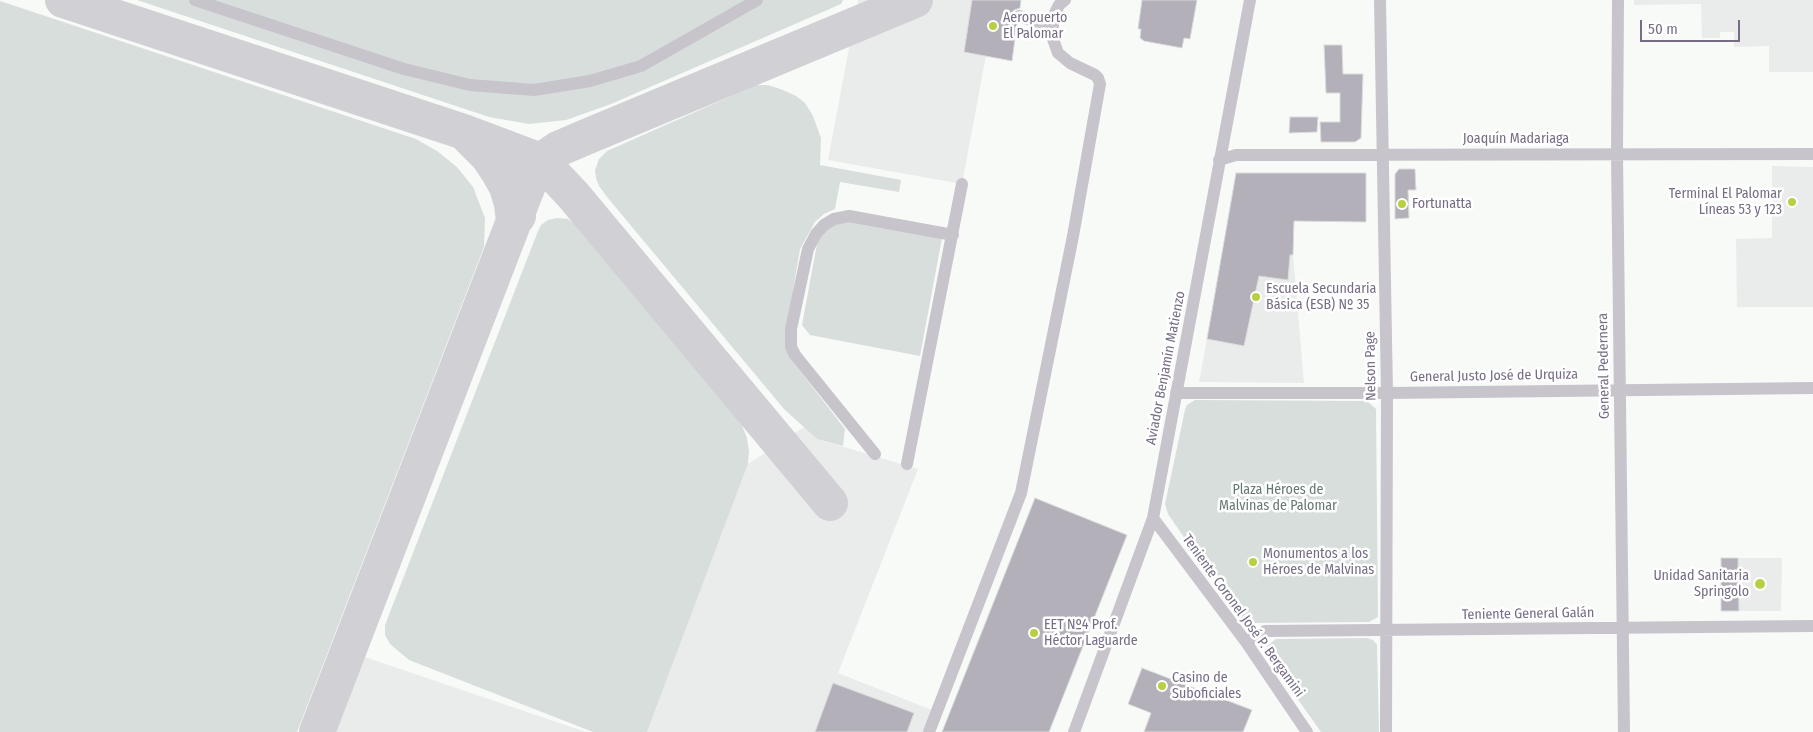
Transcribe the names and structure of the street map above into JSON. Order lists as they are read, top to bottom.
{
  "streets": {
    "street": [
      "Joaquín Madariaga",
      "Nelson Page",
      "General Pedernera",
      "Aviador Benjamín Matienzo",
      "General Justo José de Urquiza",
      "Teniente General Galán",
      "Teniente Coronel José P. Bergamini"
    ]
  },
  "crossings": [
    ["Joaquín Madariaga", "Nelson Page"],
    ["Joaquín Madariaga", "General Pedernera"],
    ["Joaquín Madariaga", "Aviador Benjamín Matienzo"],
    ["Nelson Page", "General Justo José de Urquiza"],
    ["Nelson Page", "Teniente General Galán"],
    ["General Pedernera", "General Justo José de Urquiza"],
    ["General Pedernera", "Teniente General Galán"],
    ["Aviador Benjamín Matienzo", "General Justo José de Urquiza"],
    ["Aviador Benjamín Matienzo", "Teniente Coronel José P. Bergamini"],
    ["Teniente General Galán", "Teniente Coronel José P. Bergamini"]
  ],
  "parks": ["Plaza Héroes de Malvinas de Palomar"],
  "places": [
    "Aeropuerto El Palomar",
    "Terminal El Palomar Líneas 53 y 123",
    "Fortunatta",
    "Escuela Secundaria Básica (ESB) Nº 35",
    "Monumentos a los Héroes de Malvinas",
    "Unidad Sanitaria Springolo",
    "EET Nº4 Prof. Héctor Laguarde",
    "Casino de Suboficiales"
  ],
  "scale_bar": "50 m"
}
